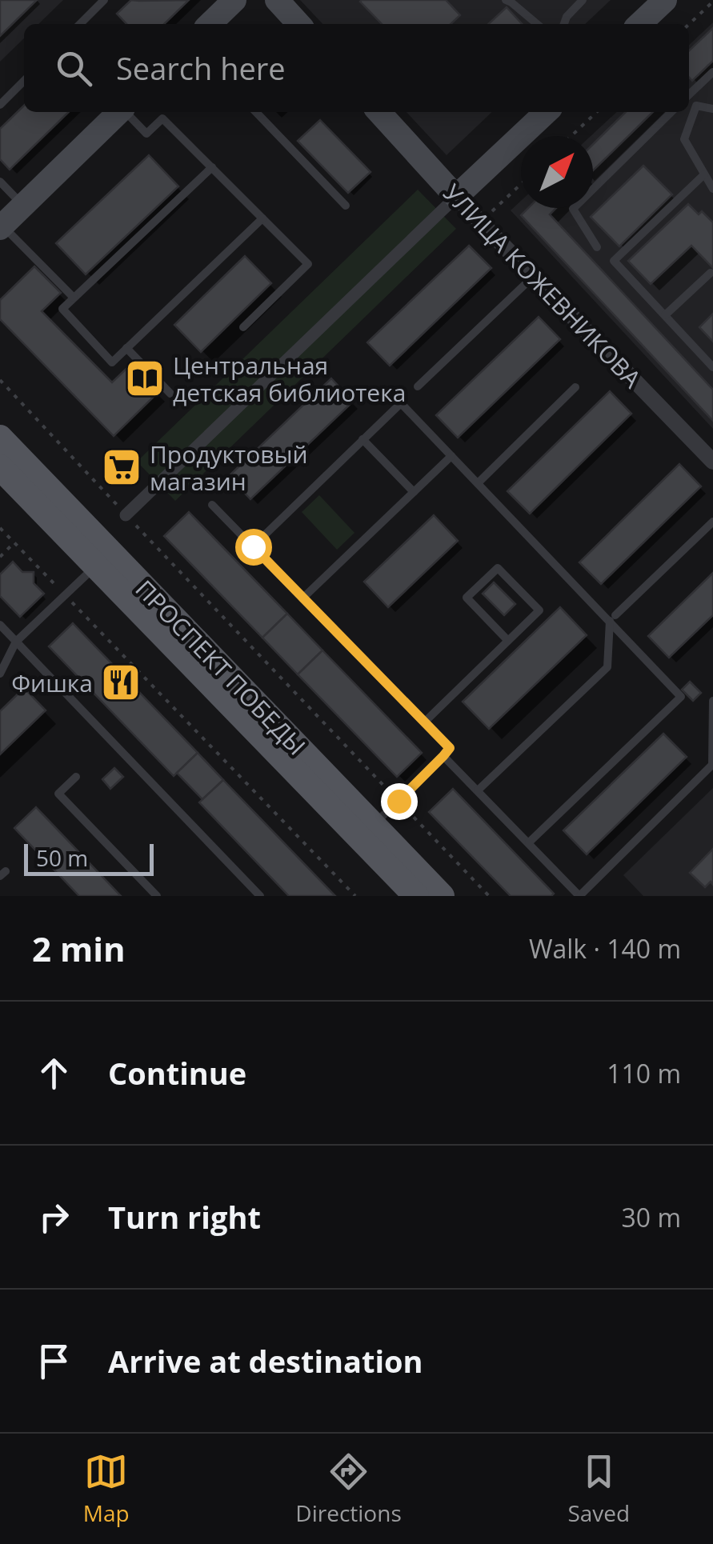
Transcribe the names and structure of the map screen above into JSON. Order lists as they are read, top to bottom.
{
  "streets": {
    "main road": ["УЛИЦА КОЖЕВНИКОВА", "ПРОСПЕКТ ПОБЕДЫ"]
  },
  "places": {
    "library": ["Центральная детская библиотека"],
    "supermarket": ["Продуктовый магазин"],
    "restaurant": ["Фишка"]
  },
  "scale_bar": "50 m",
  "north": "top right",
  "page": {
    "search": "Search here",
    "scale": "50 m",
    "heading": ["2 min", "Walk · 140 m"],
    "list": [
      ["Continue", "110 m"],
      ["Turn right", "30 m"],
      "Arrive at destination"
    ],
    "nav": ["Map", "Directions", "Saved"]
  }
}
